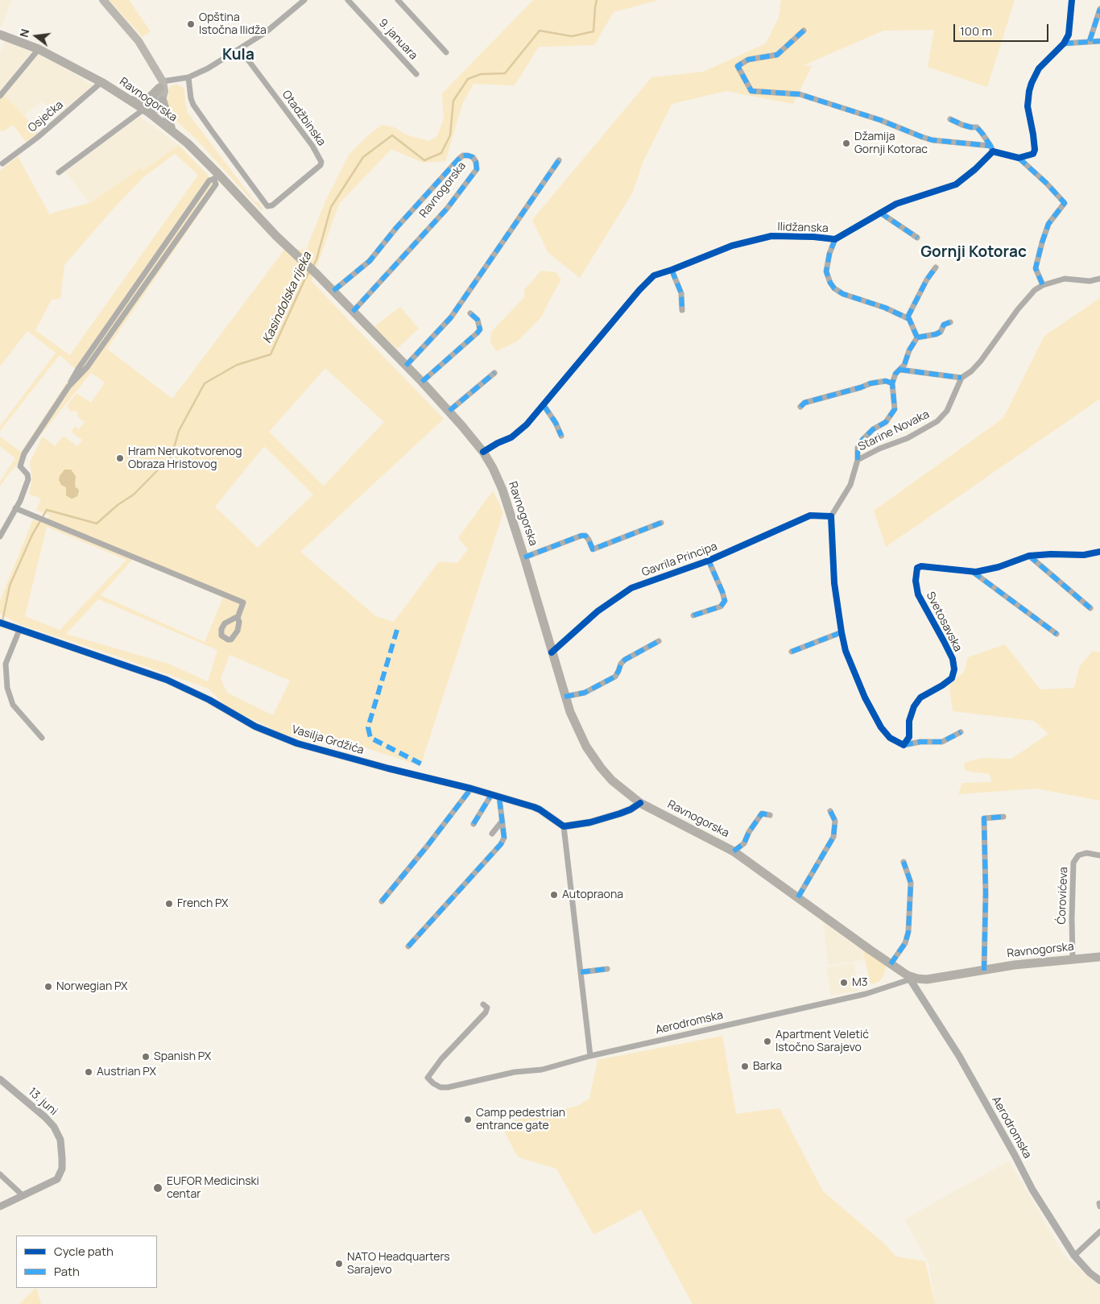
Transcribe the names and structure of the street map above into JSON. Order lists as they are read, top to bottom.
{
  "streets": {
    "main road": ["Ravnogorska"],
    "street": [
      "9. januara",
      "Osječka",
      "Otadžbinska",
      "Ilidžanska",
      "Starine Novaka",
      "Gavrila Principa",
      "Svetosavska",
      "Vasilja Grdžića",
      "Ćorovićeva",
      "Aerodromska",
      "13. juni"
    ]
  },
  "crossings": [
    ["Ravnogorska", "Osječka"],
    ["Ravnogorska", "Ilidžanska"],
    ["Ravnogorska", "Gavrila Principa"],
    ["Ravnogorska", "Ćorovićeva"],
    ["Ravnogorska", "Aerodromska"],
    ["Starine Novaka", "Gavrila Principa"]
  ],
  "districts": ["Kula", "Gornji Kotorac"],
  "water": ["Kasindolska rijeka"],
  "places": [
    "Opština Istočna Ilidža",
    "Džamija Gornji Kotorac",
    "Hram Nerukotvorenog Obraza Hristovog",
    "Autopraona",
    "French PX",
    "M3",
    "Norwegian PX",
    "Apartment Veletić Istočno Sarajevo",
    "Spanish PX",
    "Barka",
    "Austrian PX",
    "Camp pedestrian entrance gate",
    "EUFOR Medicinski centar",
    "NATO Headquarters Sarajevo"
  ],
  "legend": ["Cycle path", "Path"],
  "scale_bar": "100 m",
  "north": "left"
}
